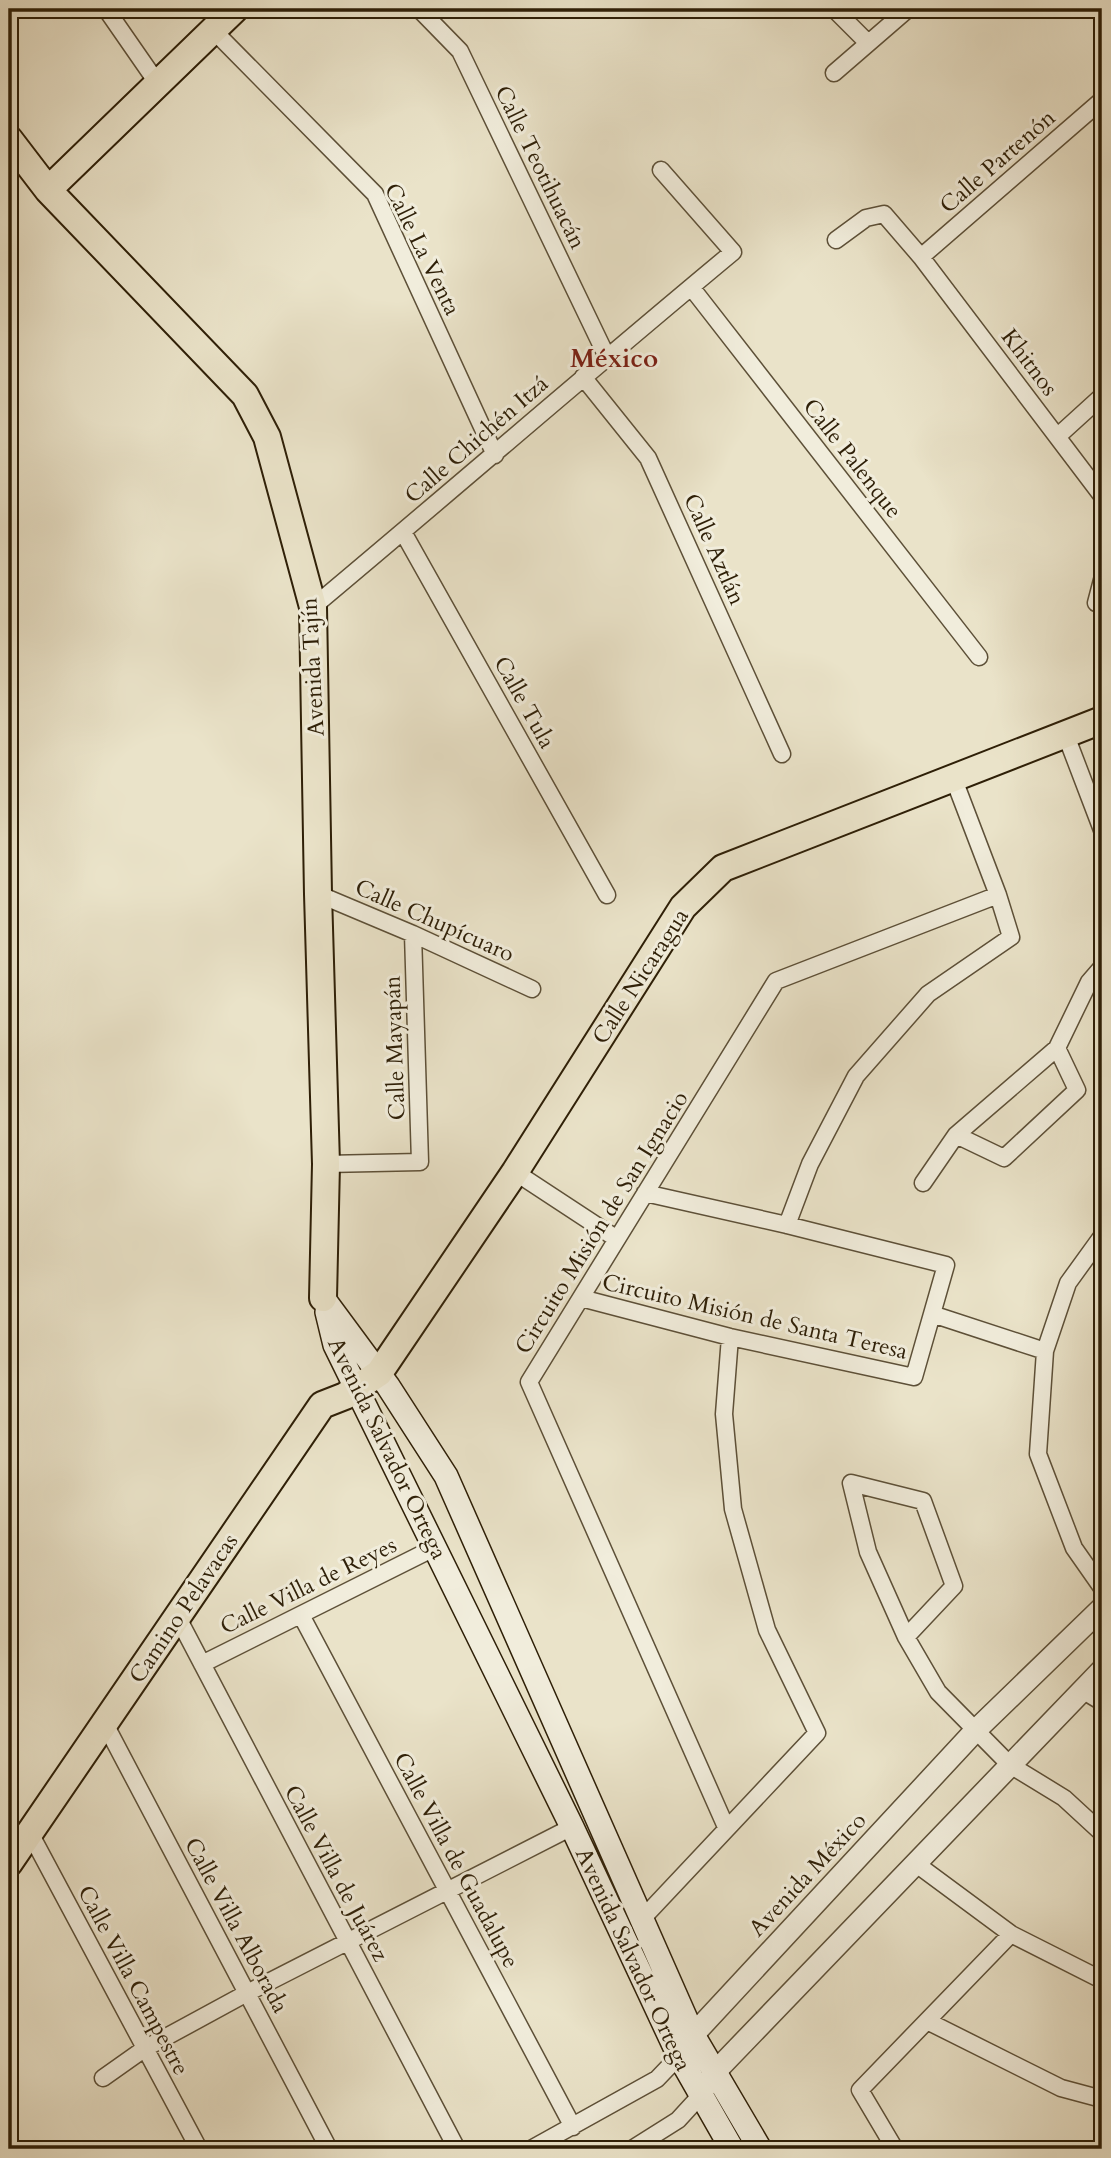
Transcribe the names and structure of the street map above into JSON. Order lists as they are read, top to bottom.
{
  "streets": {
    "main road": [
      "Avenida Tajín",
      "Calle Nicaragua",
      "Avenida Salvador Ortega",
      "Camino Pelavacas"
    ],
    "street": [
      "Calle Partenón",
      "Calle Teotihuacán",
      "Calle La Venta",
      "Khitnos",
      "Calle Chichén Itzá",
      "Calle Palenque",
      "Calle Aztlán",
      "Calle Tula",
      "Calle Chupícuaro",
      "Calle Mayapán",
      "Circuito Misión de San Ignacio",
      "Circuito Misión de Santa Teresa",
      "Calle Villa de Reyes",
      "Calle Villa de Guadalupe",
      "Calle Villa de Juárez",
      "Avenida México",
      "Calle Villa Alborada",
      "Calle Villa Campestre"
    ]
  },
  "crossings": [
    ["Calle Partenón", "Khitnos"],
    ["Calle Teotihuacán", "Calle Chichén Itzá"],
    ["Calle La Venta", "Calle Chichén Itzá"],
    ["Calle Chichén Itzá", "Calle Palenque"],
    ["Calle Chichén Itzá", "Calle Aztlán"],
    ["Calle Chichén Itzá", "Avenida Tajín"],
    ["Calle Chichén Itzá", "Calle Tula"],
    ["Avenida Tajín", "Calle Chupícuaro"],
    ["Avenida Tajín", "Calle Mayapán"],
    ["Avenida Tajín", "Avenida Salvador Ortega"],
    ["Calle Chupícuaro", "Calle Mayapán"],
    ["Calle Nicaragua", "Avenida Salvador Ortega"],
    ["Calle Nicaragua", "Camino Pelavacas"],
    ["Circuito Misión de San Ignacio", "Circuito Misión de Santa Teresa"],
    ["Avenida Salvador Ortega", "Calle Villa de Reyes"],
    ["Avenida Salvador Ortega", "Camino Pelavacas"],
    ["Avenida Salvador Ortega", "Avenida México"],
    ["Calle Villa de Reyes", "Calle Villa de Guadalupe"],
    ["Calle Villa de Reyes", "Calle Villa de Juárez"],
    ["Camino Pelavacas", "Calle Villa de Juárez"],
    ["Camino Pelavacas", "Calle Villa Alborada"],
    ["Camino Pelavacas", "Calle Villa Campestre"],
    ["Calle Villa de Guadalupe", "Avenida México"]
  ],
  "districts": ["México"]
}
